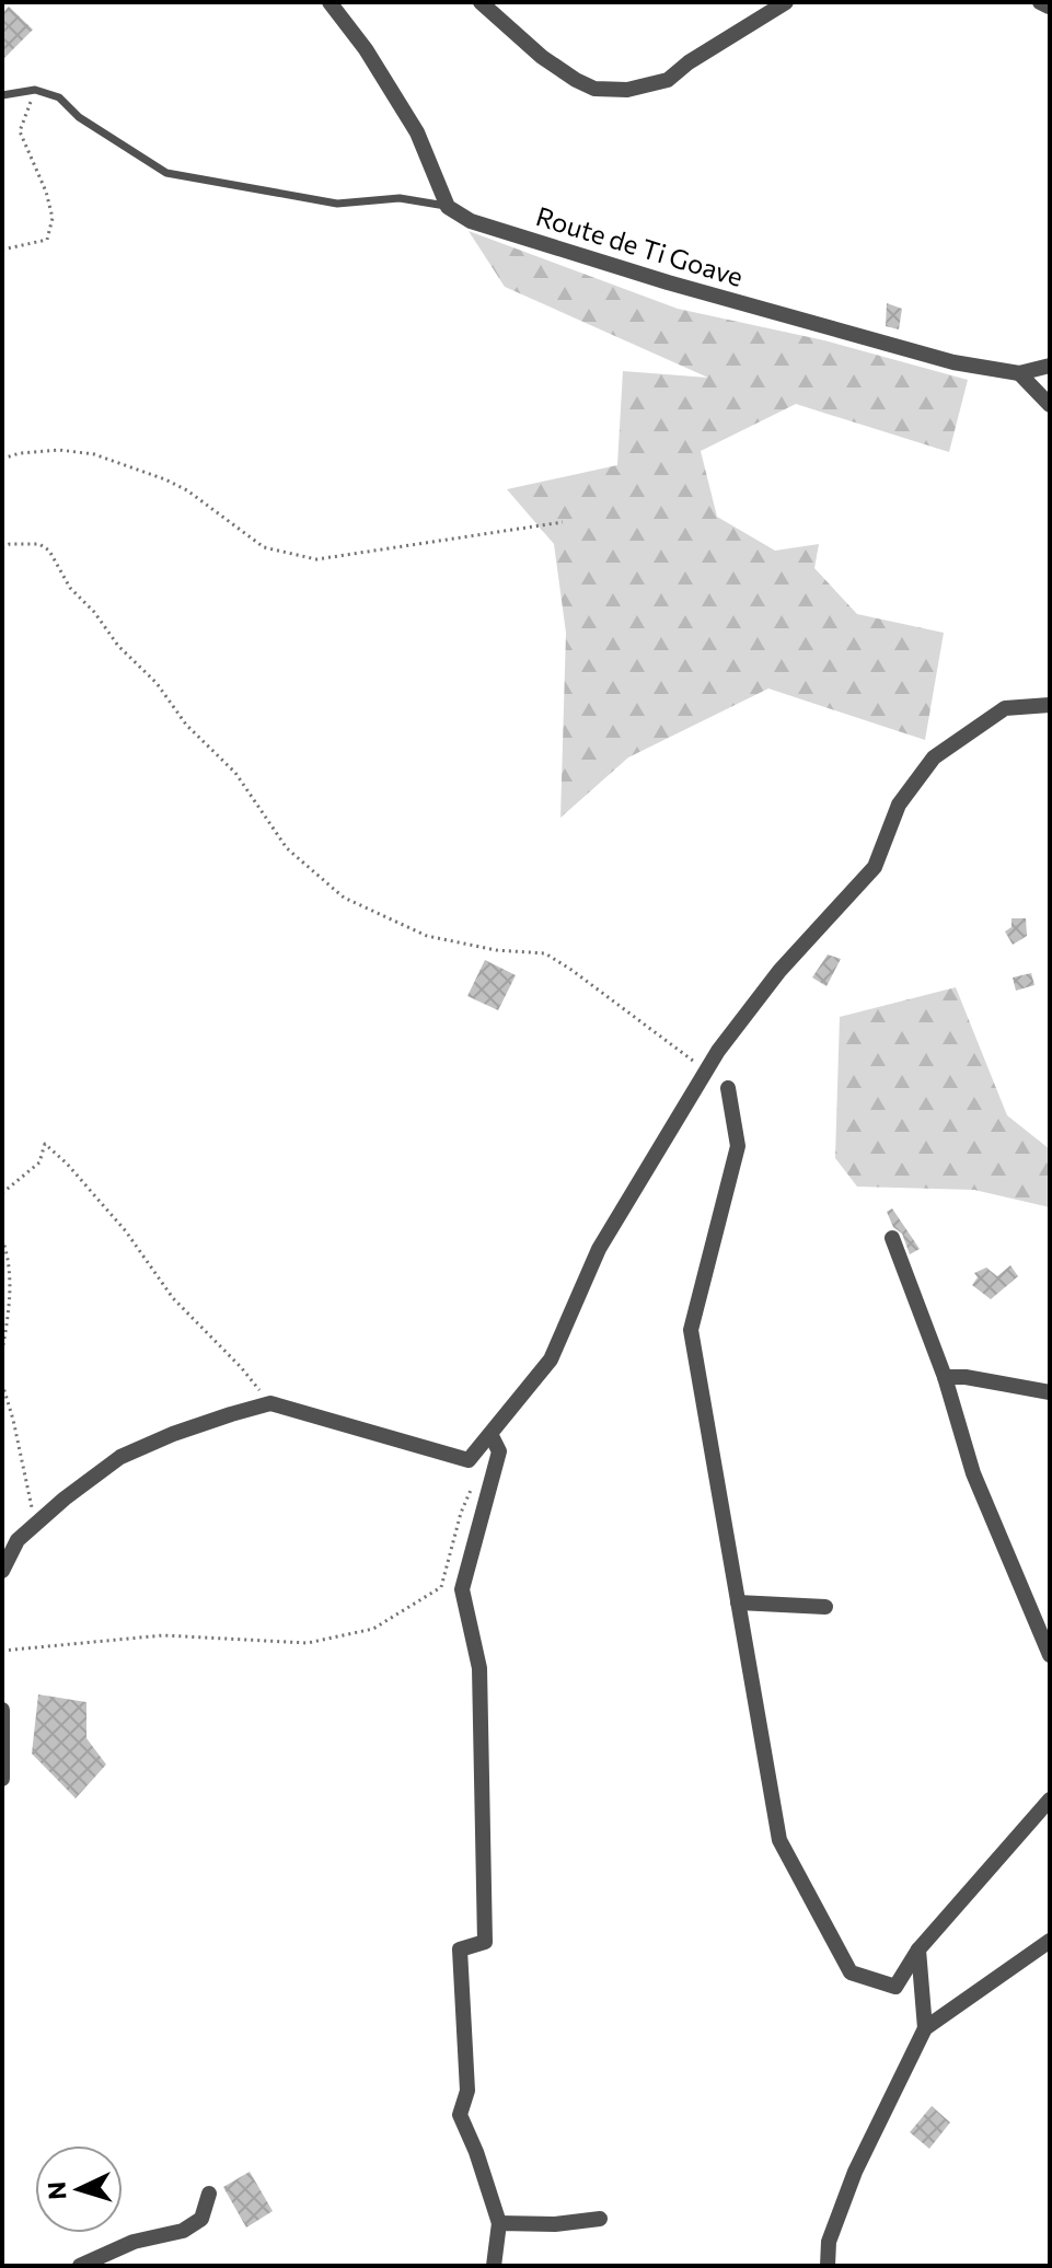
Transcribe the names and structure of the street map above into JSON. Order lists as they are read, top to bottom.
{
  "streets": {
    "street": ["Route de Ti Goave"]
  },
  "north": "left"
}
